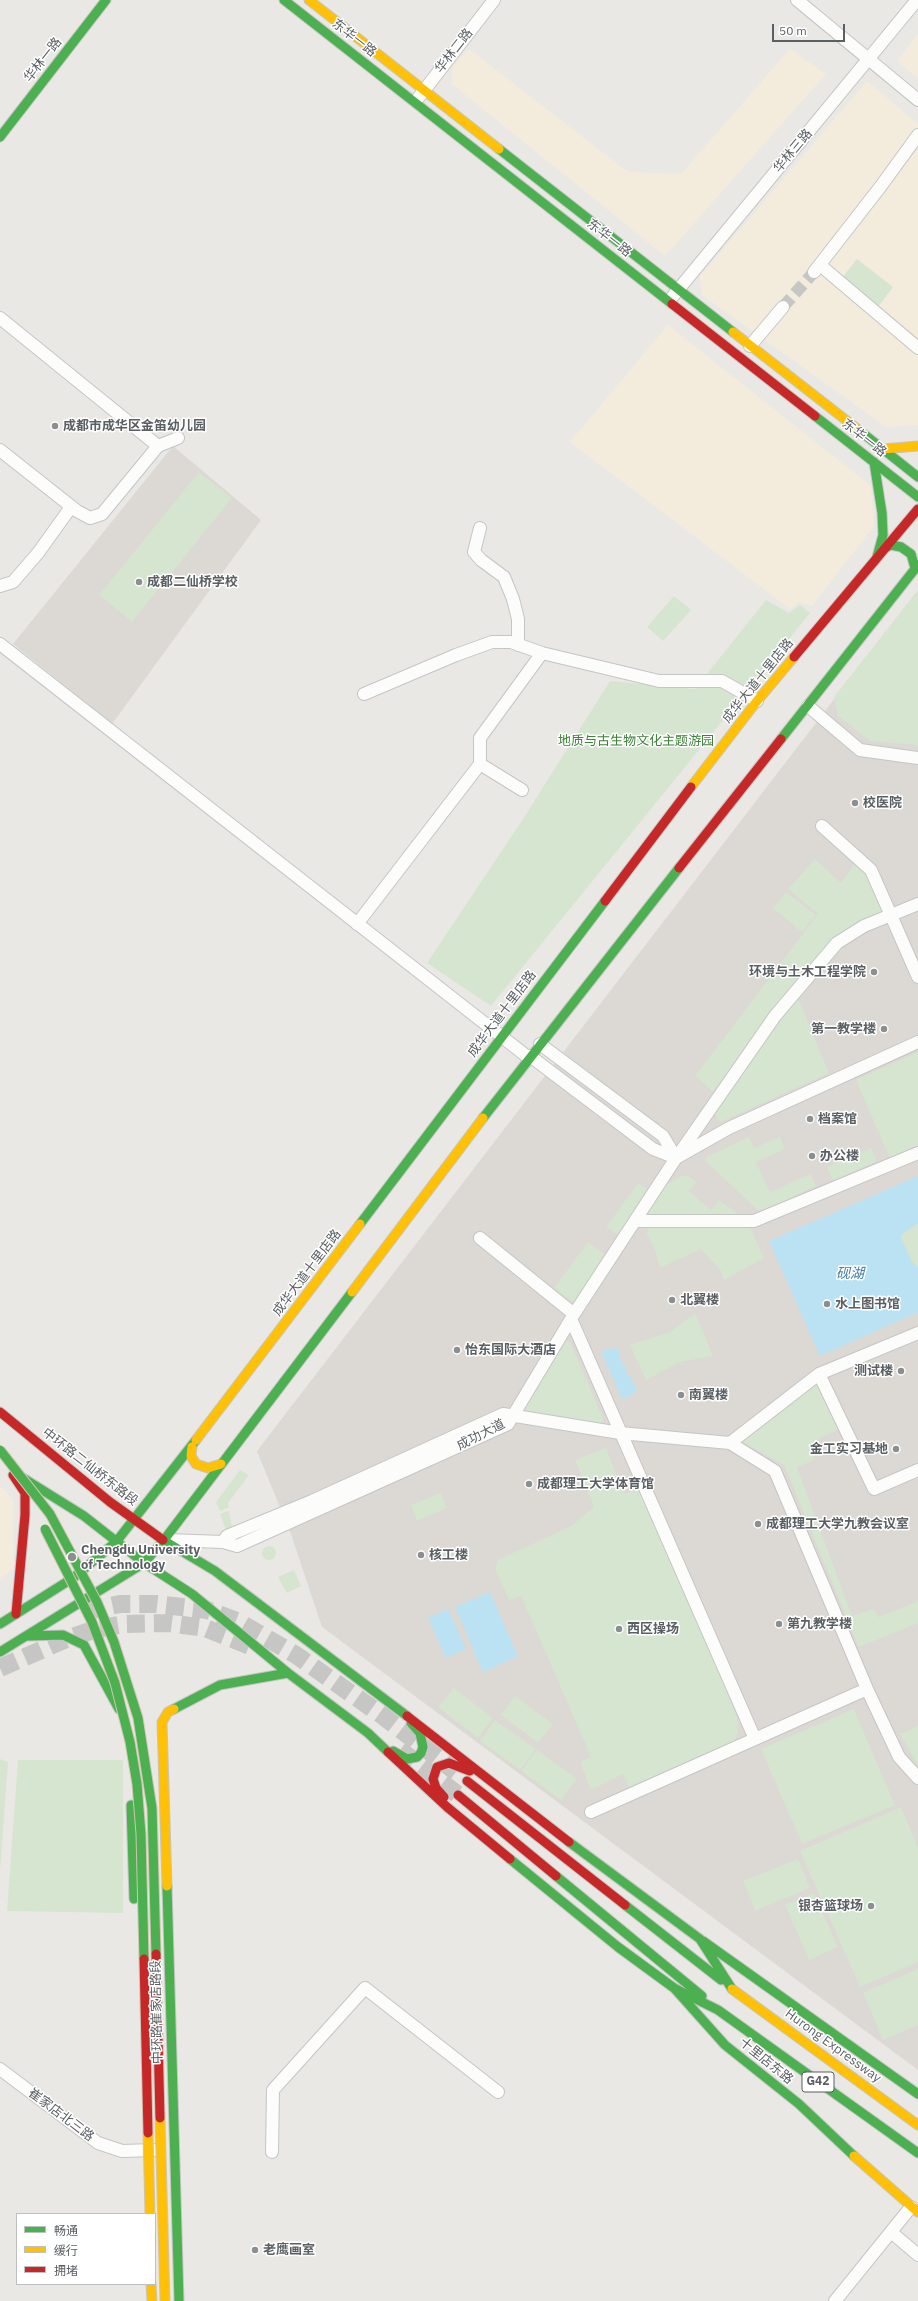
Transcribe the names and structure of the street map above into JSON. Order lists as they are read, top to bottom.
{
  "streets": {
    "main road": [
      "东华一路",
      "华林一路",
      "成华大道十里店路",
      "中环路二仙桥东路段",
      "中环路崔家店路段",
      "Hurong Expressway",
      "十里店东路",
      "G42"
    ],
    "street": [
      "华林二路",
      "华林三路",
      "成功大道",
      "崔家店北三路"
    ]
  },
  "crossings": [
    ["东华一路", "华林二路"],
    ["东华一路", "华林三路"],
    ["成华大道十里店路", "中环路二仙桥东路段"],
    ["成功大道", "中环路二仙桥东路段"],
    ["中环路崔家店路段", "崔家店北三路"]
  ],
  "water": ["砚湖"],
  "parks": ["地质与古生物文化主题游园"],
  "places": [
    "成都市成华区金笛幼儿园",
    "成都二仙桥学校",
    "校医院",
    "环境与土木工程学院",
    "第一教学楼",
    "档案馆",
    "办公楼",
    "北翼楼",
    "水上图书馆",
    "怡东国际大酒店",
    "测试楼",
    "南翼楼",
    "金工实习基地",
    "成都理工大学体育馆",
    "成都理工大学九教会议室",
    "核工楼",
    "Chengdu University of Technology",
    "第九教学楼",
    "西区操场",
    "银杏篮球场",
    "老鹰画室"
  ],
  "legend": ["畅通", "缓行", "拥堵"],
  "scale_bar": "50 m"
}
